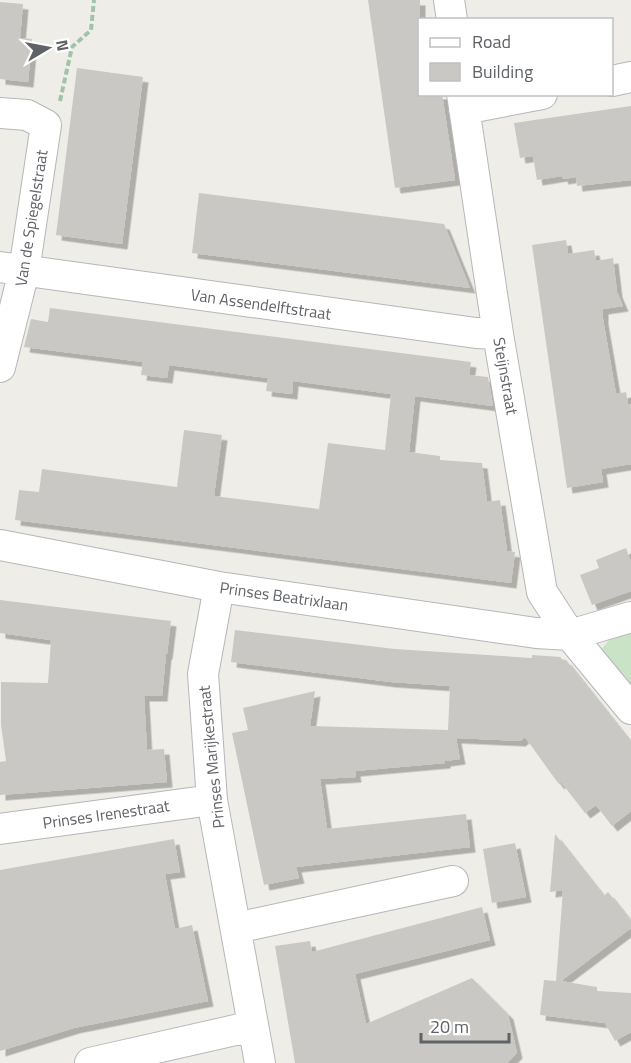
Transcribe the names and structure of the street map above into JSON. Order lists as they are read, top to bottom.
{
  "streets": {
    "street": [
      "Van de Spiegelstraat",
      "Van Assendelftstraat",
      "Steijnstraat",
      "Prinses Beatrixlaan",
      "Prinses Marijkestraat",
      "Prinses Irenestraat"
    ]
  },
  "crossings": [
    ["Van de Spiegelstraat", "Van Assendelftstraat"],
    ["Van Assendelftstraat", "Steijnstraat"],
    ["Steijnstraat", "Prinses Beatrixlaan"],
    ["Prinses Beatrixlaan", "Prinses Marijkestraat"],
    ["Prinses Marijkestraat", "Prinses Irenestraat"]
  ],
  "legend": ["Road", "Building"],
  "scale_bar": "20 m",
  "north": "right"
}
